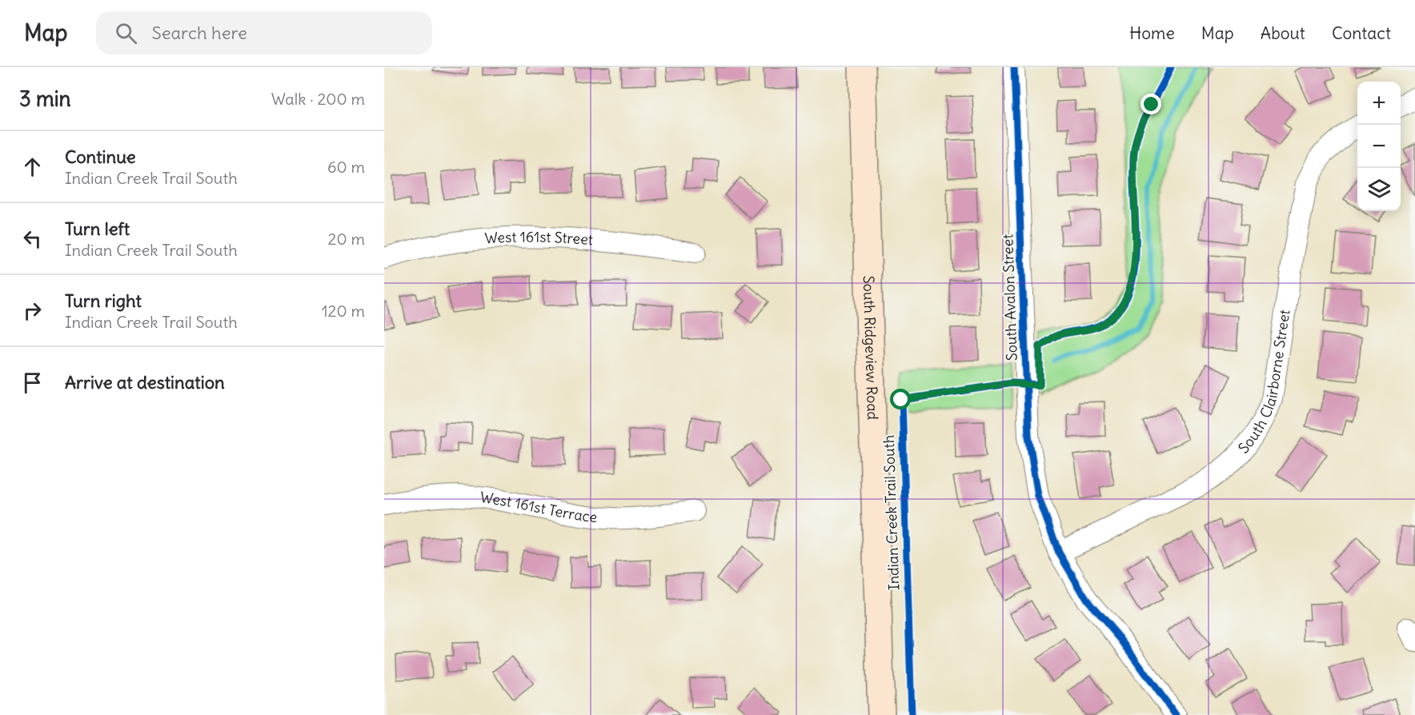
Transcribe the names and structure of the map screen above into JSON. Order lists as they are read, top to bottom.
{
  "streets": {
    "main road": ["South Ridgeview Road"],
    "street": [
      "West 161st Street",
      "South Avalon Street",
      "South Clairborne Street",
      "West 161st Terrace"
    ],
    "cycle path": ["Indian Creek Trail South"]
  },
  "crossings": [
    ["South Avalon Street", "South Clairborne Street"]
  ],
  "page": {
    "header": "Map",
    "search": "Search here",
    "nav": [
      "Home",
      "Map",
      "About",
      "Contact"
    ],
    "heading": ["3 min", "Walk · 200 m"],
    "map_buttons": ["+", "−"],
    "list": [
      ["Continue", "Indian Creek Trail South", "60 m"],
      ["Turn left", "Indian Creek Trail South", "20 m"],
      ["Turn right", "Indian Creek Trail South", "120 m"],
      "Arrive at destination"
    ]
  }
}
